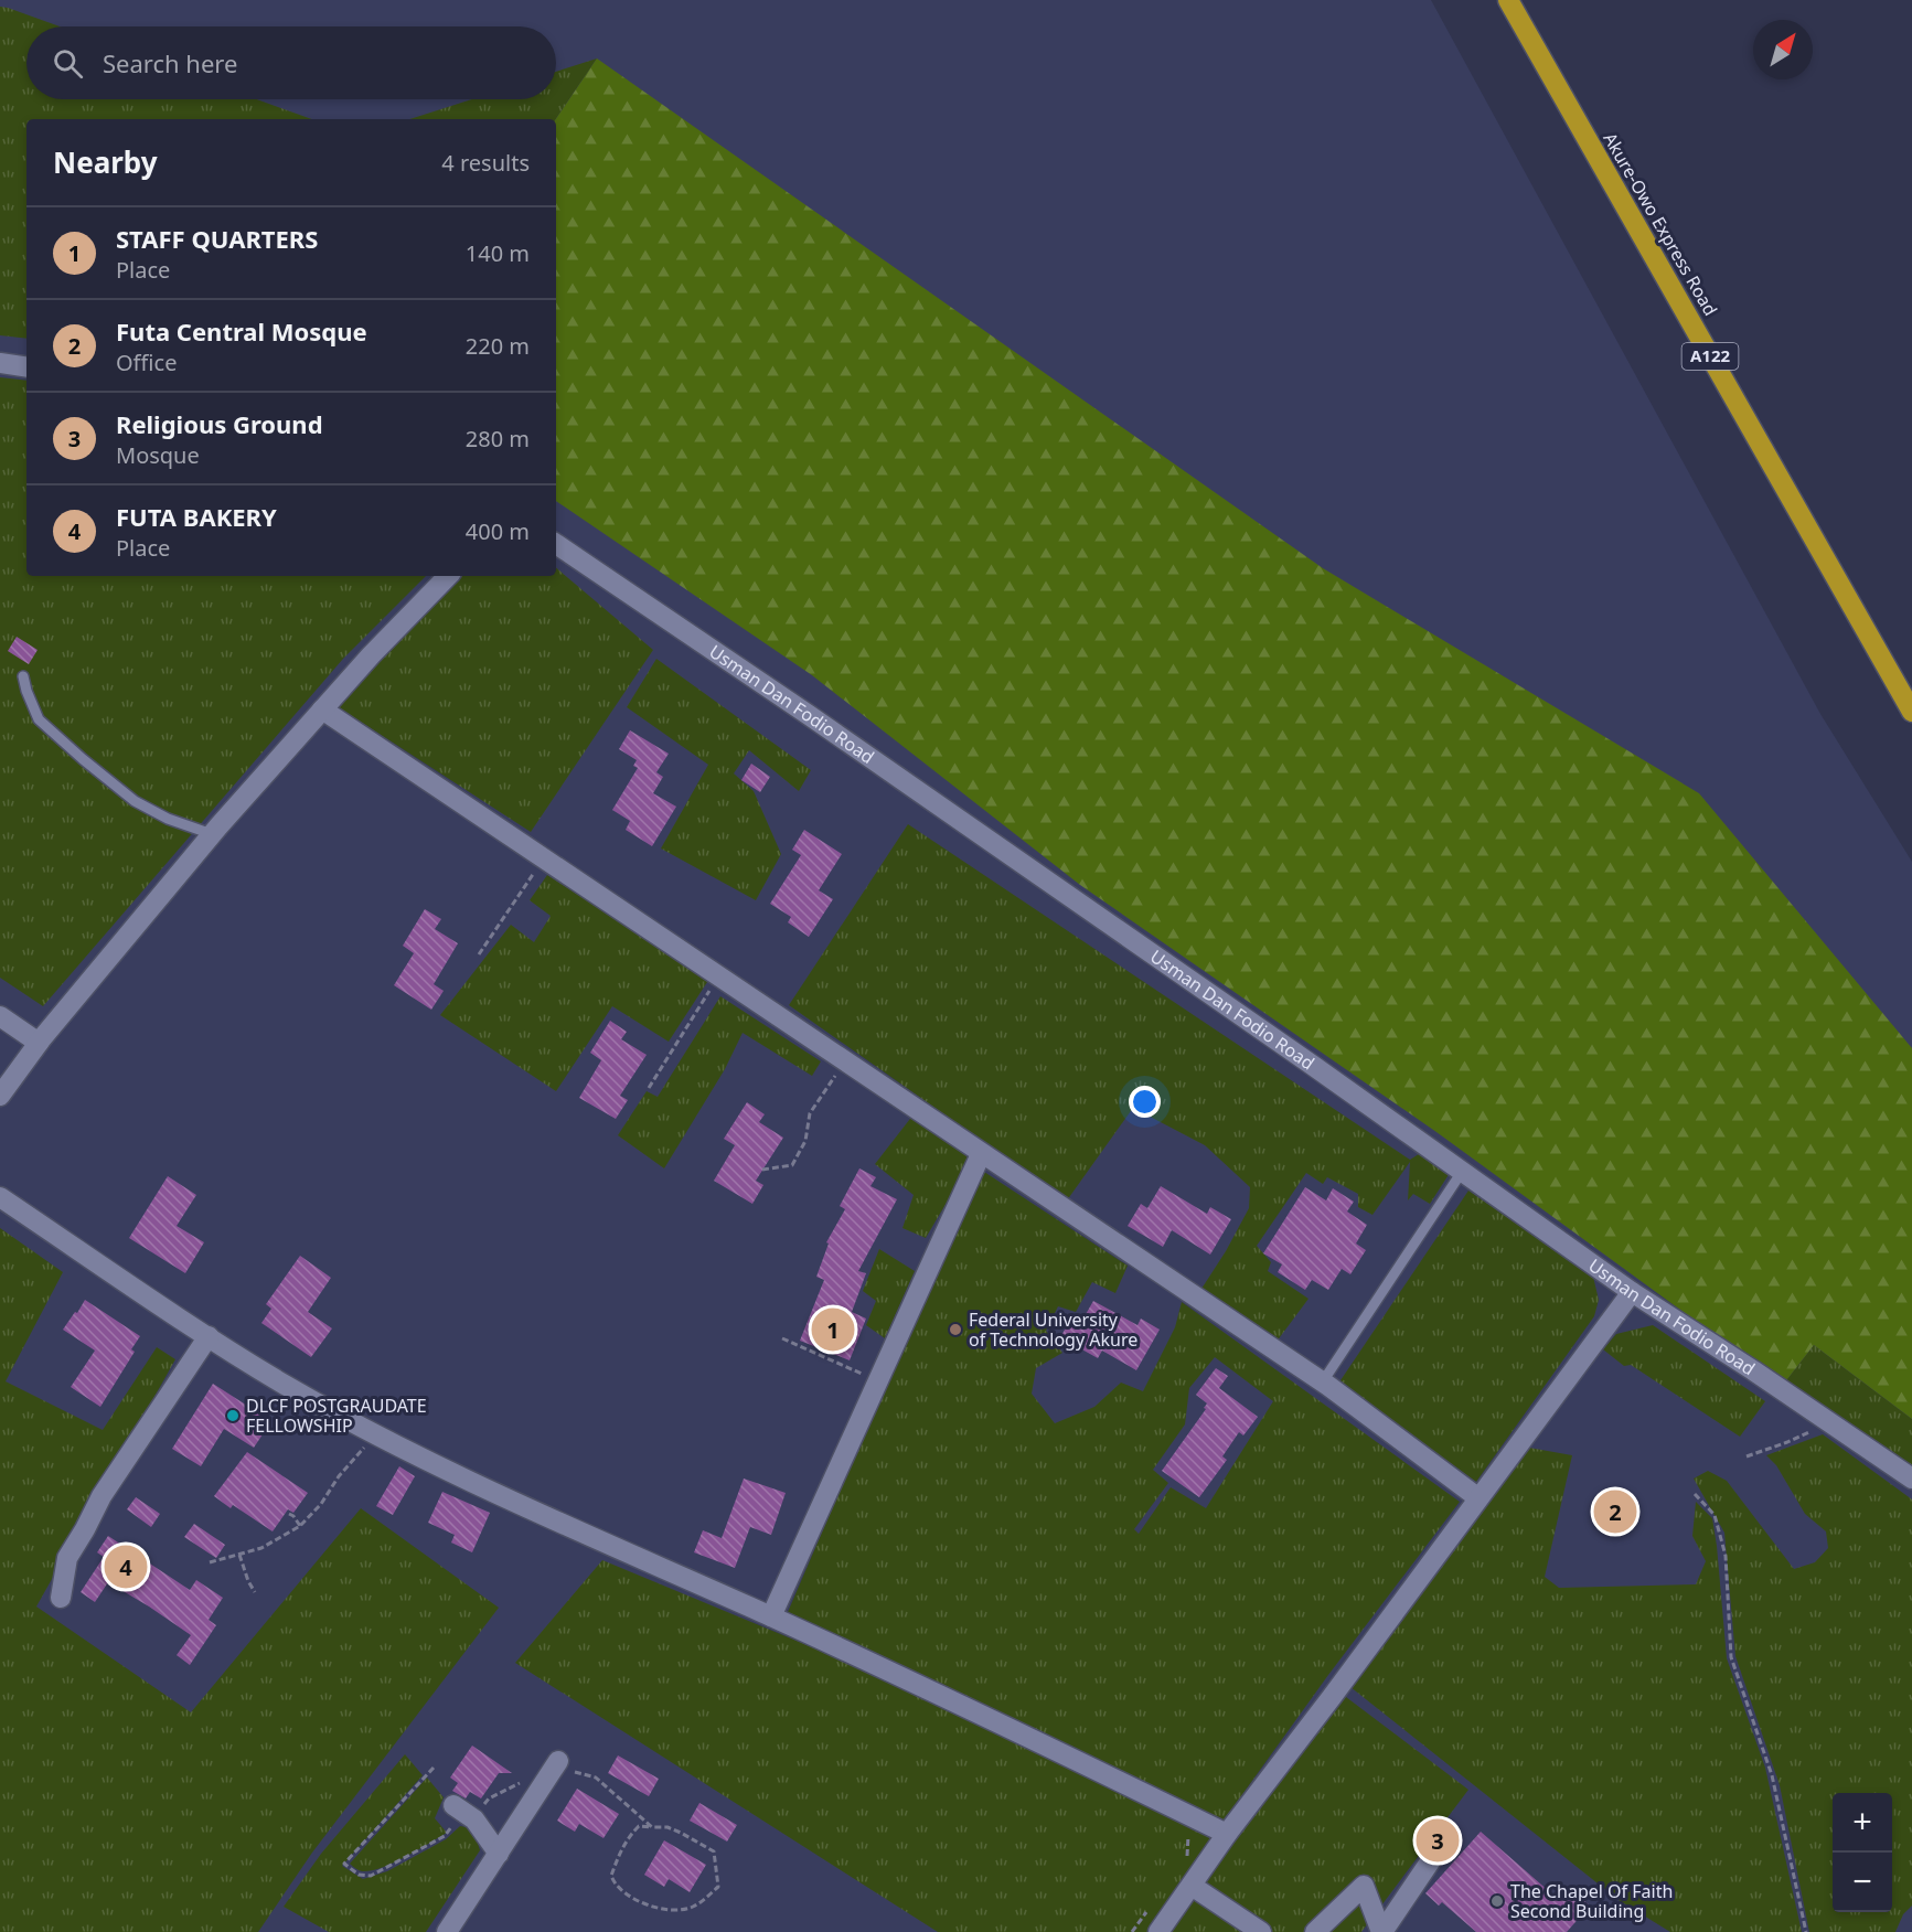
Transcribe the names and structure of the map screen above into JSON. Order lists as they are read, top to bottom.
{
  "streets": {
    "highway": ["Akure-Owo Express Road", "A122"],
    "street": ["Usman Dan Fodio Road"]
  },
  "places": ["Federal University of Technology Akure", "DLCF POSTGRAUDATE FELLOWSHIP", "The Chapel Of Faith Second Building"],
  "north": "top right",
  "page": {
    "search": "Search here",
    "heading": ["Nearby", "4 results"],
    "list": [
      {
        "mark": "1",
        "name": "STAFF QUARTERS",
        "note": "Place",
        "value": "140 m"
      },
      {
        "mark": "2",
        "name": "Futa Central Mosque",
        "note": "Office",
        "value": "220 m"
      },
      {
        "mark": "3",
        "name": "Religious Ground",
        "note": "Mosque",
        "value": "280 m"
      },
      {
        "mark": "4",
        "name": "FUTA BAKERY",
        "note": "Place",
        "value": "400 m"
      }
    ],
    "pins": [
      "1",
      "2",
      "4",
      "3"
    ],
    "map_buttons": ["+", "−"]
  }
}
